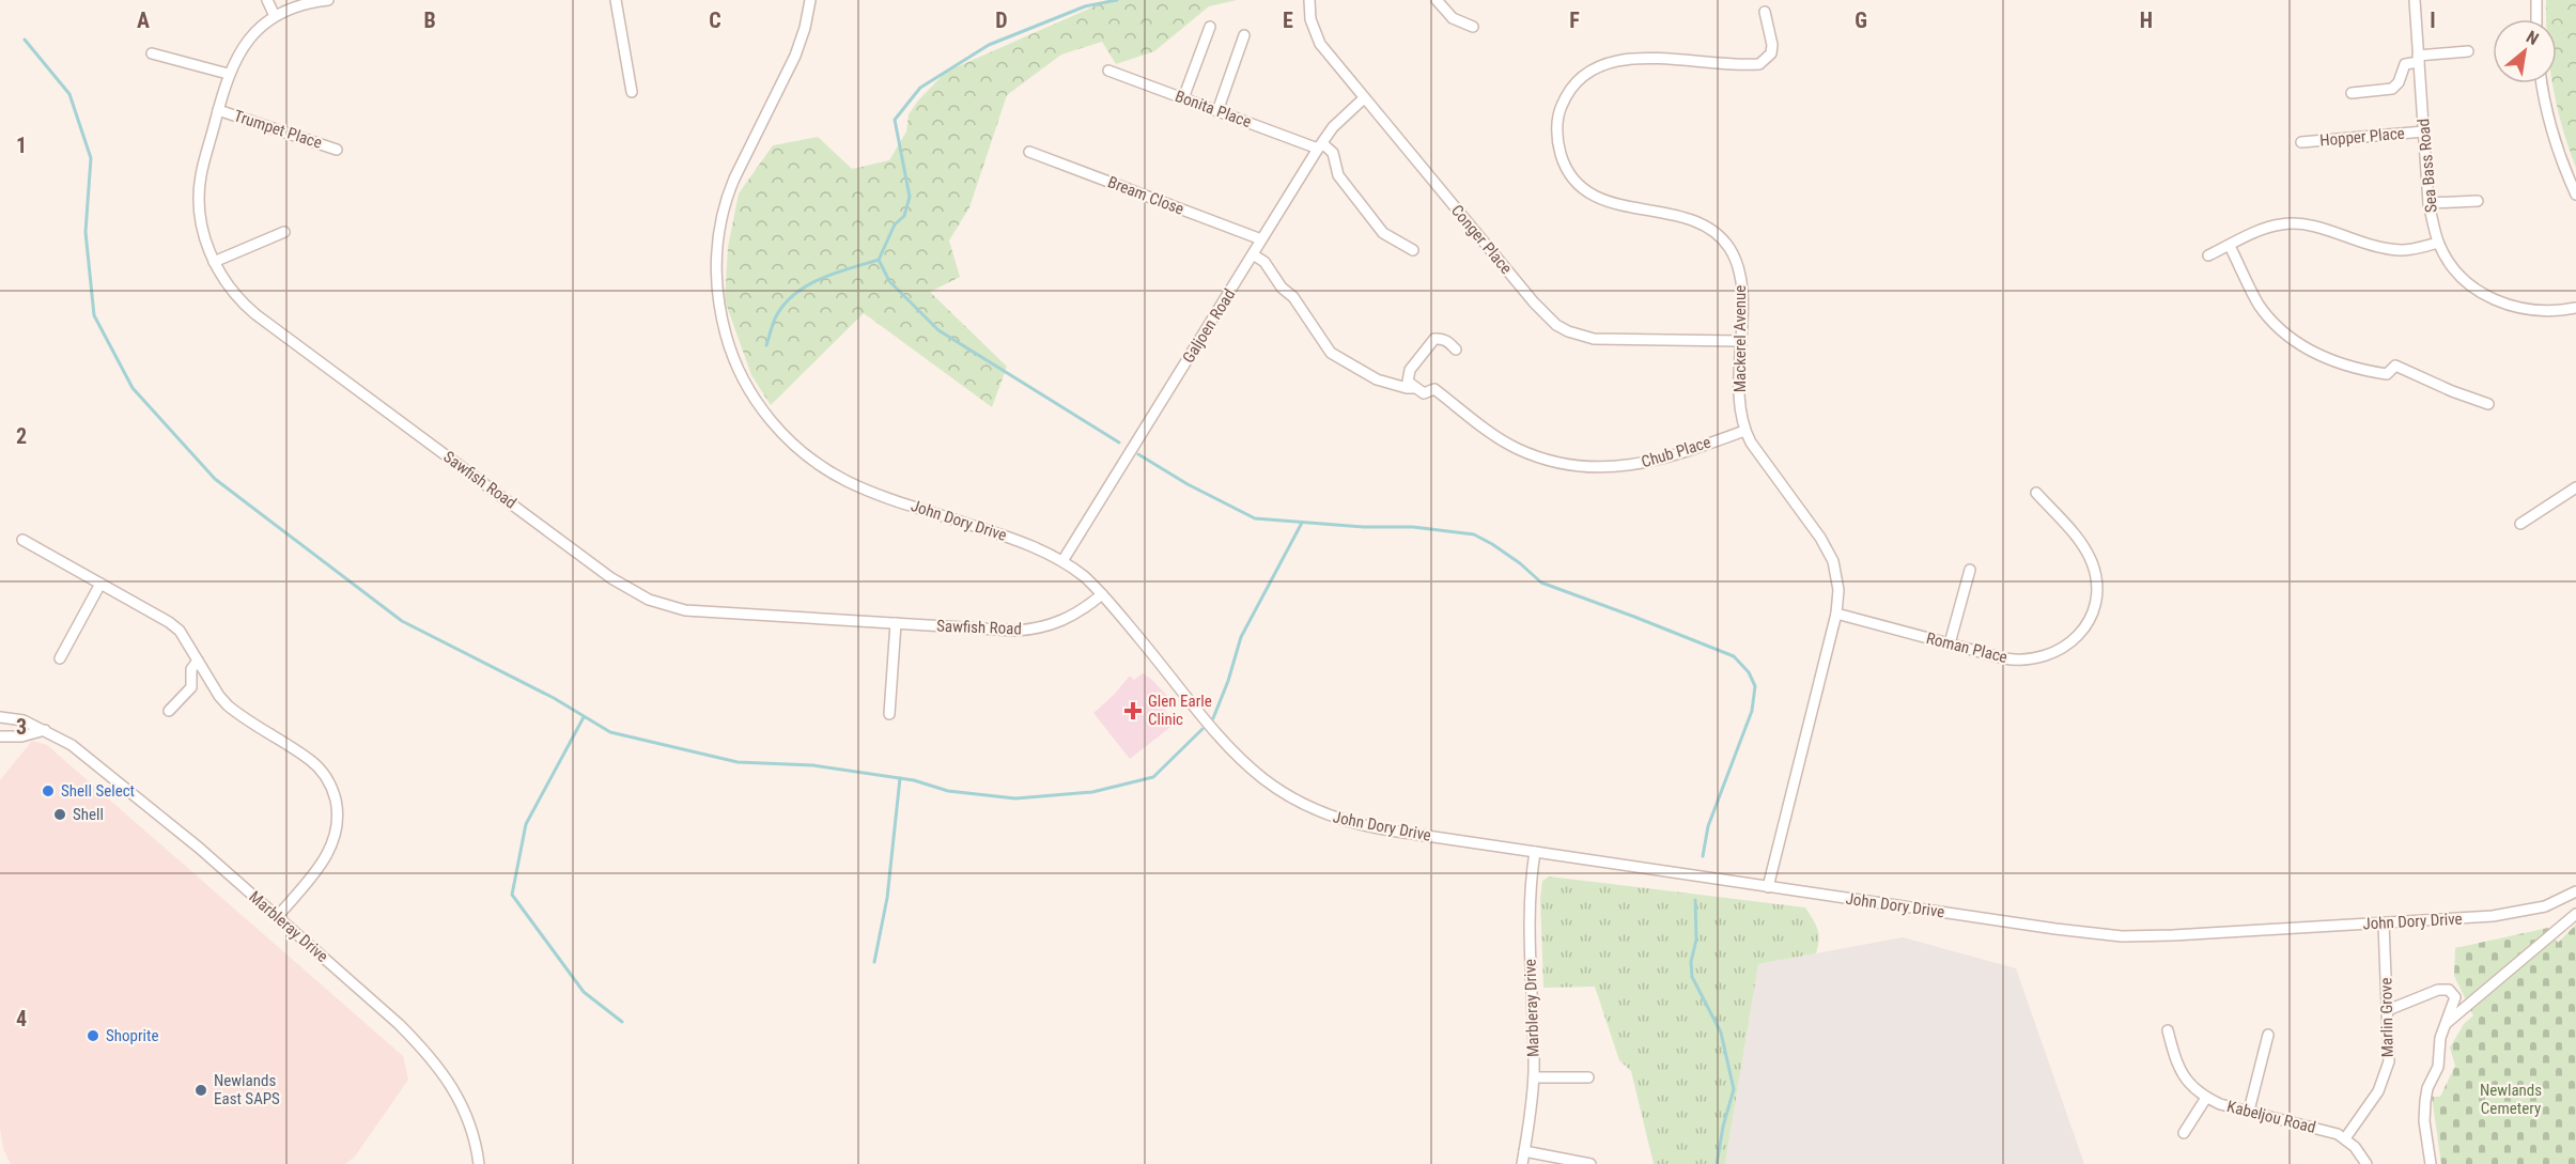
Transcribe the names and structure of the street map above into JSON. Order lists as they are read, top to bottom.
{
  "streets": {
    "street": [
      "Bonita Place",
      "Trumpet Place",
      "Hopper Place",
      "Sea Bass Road",
      "Bream Close",
      "Conger Place",
      "Galjoen Road",
      "Mackerel Avenue",
      "Chub Place",
      "Sawfish Road",
      "John Dory Drive",
      "Roman Place",
      "Marbleray Drive",
      "Marlin Grove",
      "Kabeljou Road"
    ]
  },
  "crossings": [
    ["Bonita Place", "Galjoen Road"],
    ["Trumpet Place", "Sawfish Road"],
    ["Hopper Place", "Sea Bass Road"],
    ["Bream Close", "Galjoen Road"],
    ["Conger Place", "Galjoen Road"],
    ["Conger Place", "Mackerel Avenue"],
    ["Galjoen Road", "John Dory Drive"],
    ["Mackerel Avenue", "Chub Place"],
    ["Mackerel Avenue", "John Dory Drive"],
    ["Mackerel Avenue", "Roman Place"],
    ["Sawfish Road", "John Dory Drive"],
    ["John Dory Drive", "Marbleray Drive"],
    ["John Dory Drive", "Marlin Grove"],
    ["Marlin Grove", "Kabeljou Road"]
  ],
  "parks": ["Newlands Cemetery"],
  "places": {
    "health": ["Glen Earle Clinic"],
    "other": [
      "Shell Select",
      "Shell",
      "Shoprite",
      "Newlands East SAPS"
    ]
  },
  "north": "top right",
  "grid": {
    "columns": [
      "A",
      "B",
      "C",
      "D",
      "E",
      "F",
      "G",
      "H",
      "I"
    ],
    "rows": [
      "1",
      "2",
      "3",
      "4"
    ]
  }
}
